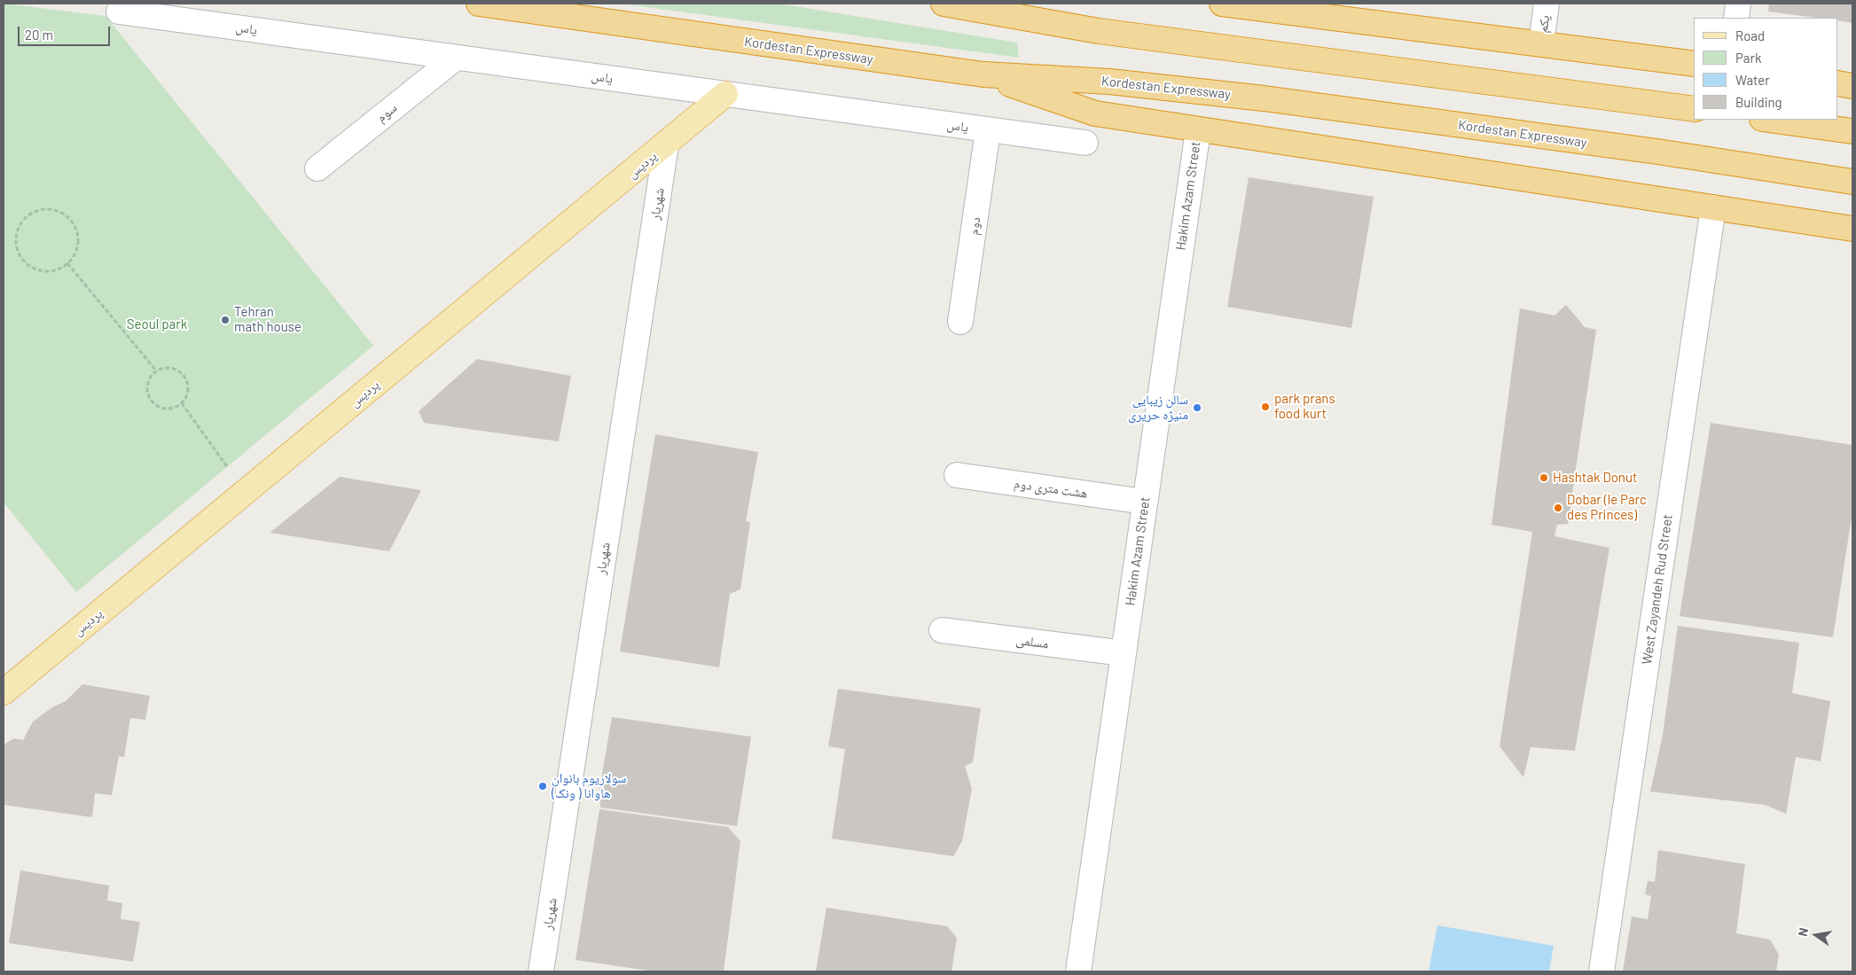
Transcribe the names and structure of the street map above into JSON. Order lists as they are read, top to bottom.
{
  "streets": {
    "highway": ["Kordestan Expressway"],
    "main road": ["پردیس"],
    "street": [
      "یکم",
      "یاس",
      "سوم",
      "Hakim Azam Street",
      "شهریار",
      "دوم",
      "هشت متری دوم",
      "West Zayandeh Rud Street",
      "مسلمی"
    ]
  },
  "crossings": [
    ["یاس", "سوم"],
    ["یاس", "پردیس"],
    ["یاس", "دوم"],
    ["پردیس", "شهریار"],
    ["Hakim Azam Street", "هشت متری دوم"],
    ["Hakim Azam Street", "مسلمی"]
  ],
  "parks": ["Seoul park"],
  "places": [
    "Tehran math house",
    "park prans food kurt",
    "سالن زیبایی منیژه حریری",
    "Hashtak Donut",
    "Dobar (le Parc des Princes)",
    "سولاریوم بانوان هاوانا ( ونک)"
  ],
  "legend": [
    "Road",
    "Park",
    "Water",
    "Building"
  ],
  "scale_bar": "20 m",
  "north": "left"
}
